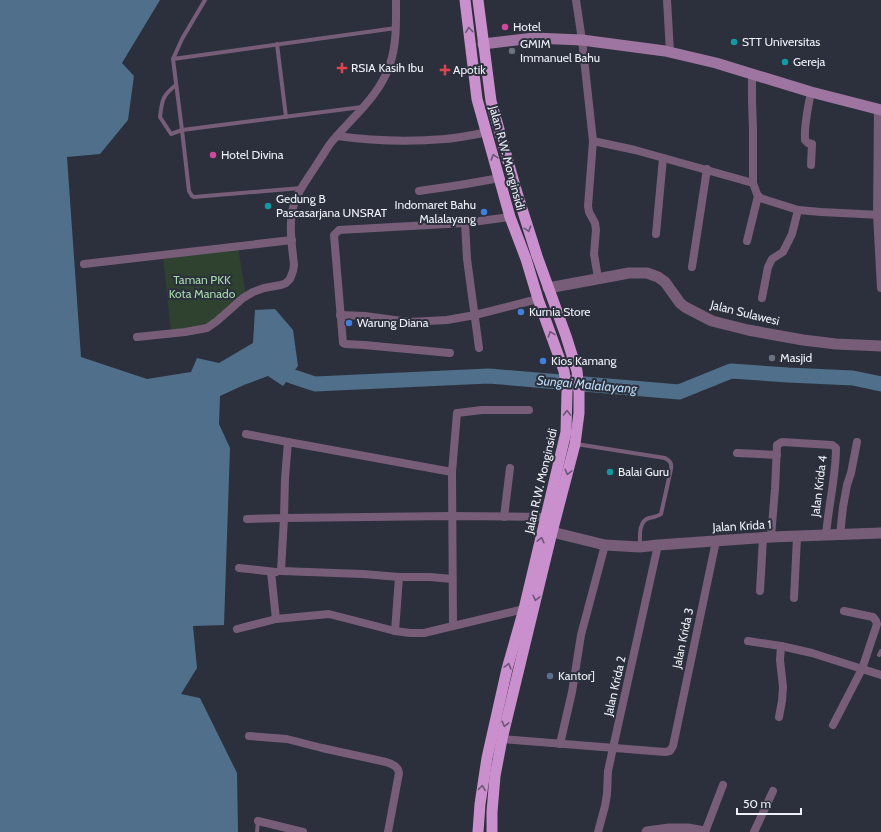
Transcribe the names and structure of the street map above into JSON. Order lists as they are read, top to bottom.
{
  "streets": {
    "highway": ["Jalan R.W. Monginsidi"],
    "street": [
      "Jalan Sulawesi",
      "Jalan Krida 4",
      "Jalan Krida 1",
      "Jalan Krida 3",
      "Jalan Krida 2"
    ]
  },
  "crossings": [
    ["Jalan R.W. Monginsidi", "Jalan Sulawesi"],
    ["Jalan R.W. Monginsidi", "Jalan Krida 1"],
    ["Jalan Krida 4", "Jalan Krida 1"],
    ["Jalan Krida 1", "Jalan Krida 3"],
    ["Jalan Krida 1", "Jalan Krida 2"],
    ["Jalan Krida 3", "Jalan Krida 2"]
  ],
  "water": ["Sungai Malalayang"],
  "parks": ["Taman PKK Kota Manado"],
  "places": {
    "other": [
      "Hotel",
      "STT Universitas",
      "GMIM Immanuel Bahu",
      "Gereja",
      "Hotel Divina",
      "Gedung B Pascasarjana UNSRAT",
      "Indomaret Bahu Malalayang",
      "Kurnia Store",
      "Warung Diana",
      "Masjid",
      "Kios Kamang",
      "Balai Guru",
      "Kantor]"
    ],
    "health": ["RSIA Kasih Ibu", "Apotik"]
  },
  "scale_bar": "50 m"
}
